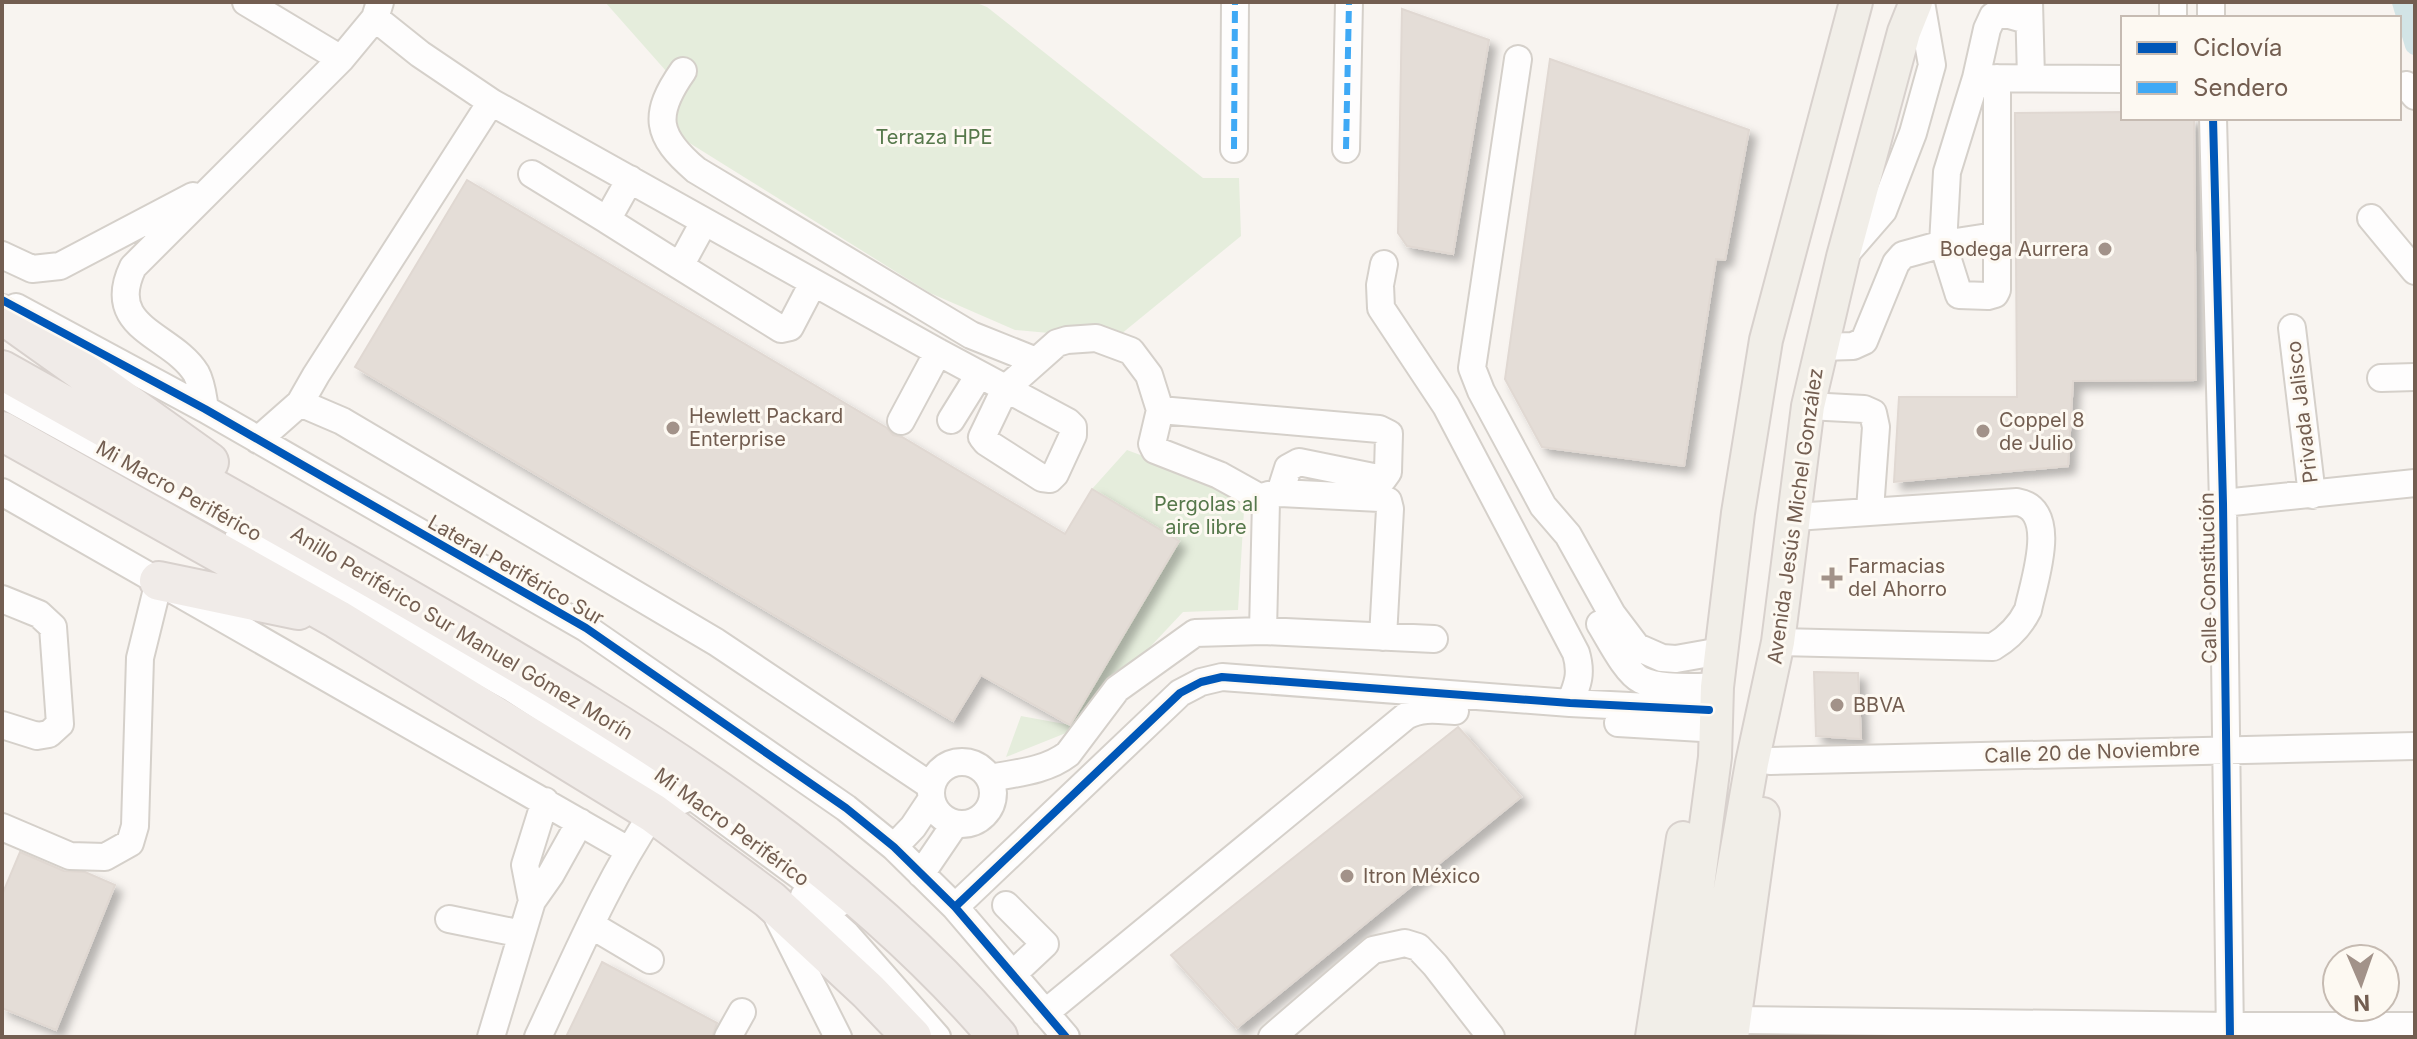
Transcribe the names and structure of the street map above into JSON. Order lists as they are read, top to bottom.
{
  "streets": {
    "highway": ["Anillo Periférico Sur Manuel Gómez Morín"],
    "main road": ["Avenida Jesús Michel González"],
    "street": [
      "Privada Jalisco",
      "Mi Macro Periférico",
      "Lateral Periférico Sur",
      "Calle Constitución",
      "Calle 20 de Noviembre"
    ]
  },
  "crossings": [
    ["Calle Constitución", "Calle 20 de Noviembre"]
  ],
  "parks": ["Terraza HPE", "Pergolas al aire libre"],
  "places": {
    "other": [
      "Bodega Aurrera",
      "Hewlett Packard Enterprise",
      "Coppel 8 de Julio",
      "BBVA",
      "Itron México"
    ],
    "health": ["Farmacias del Ahorro"]
  },
  "legend": ["Ciclovía", "Sendero"],
  "north": "bottom"
}
